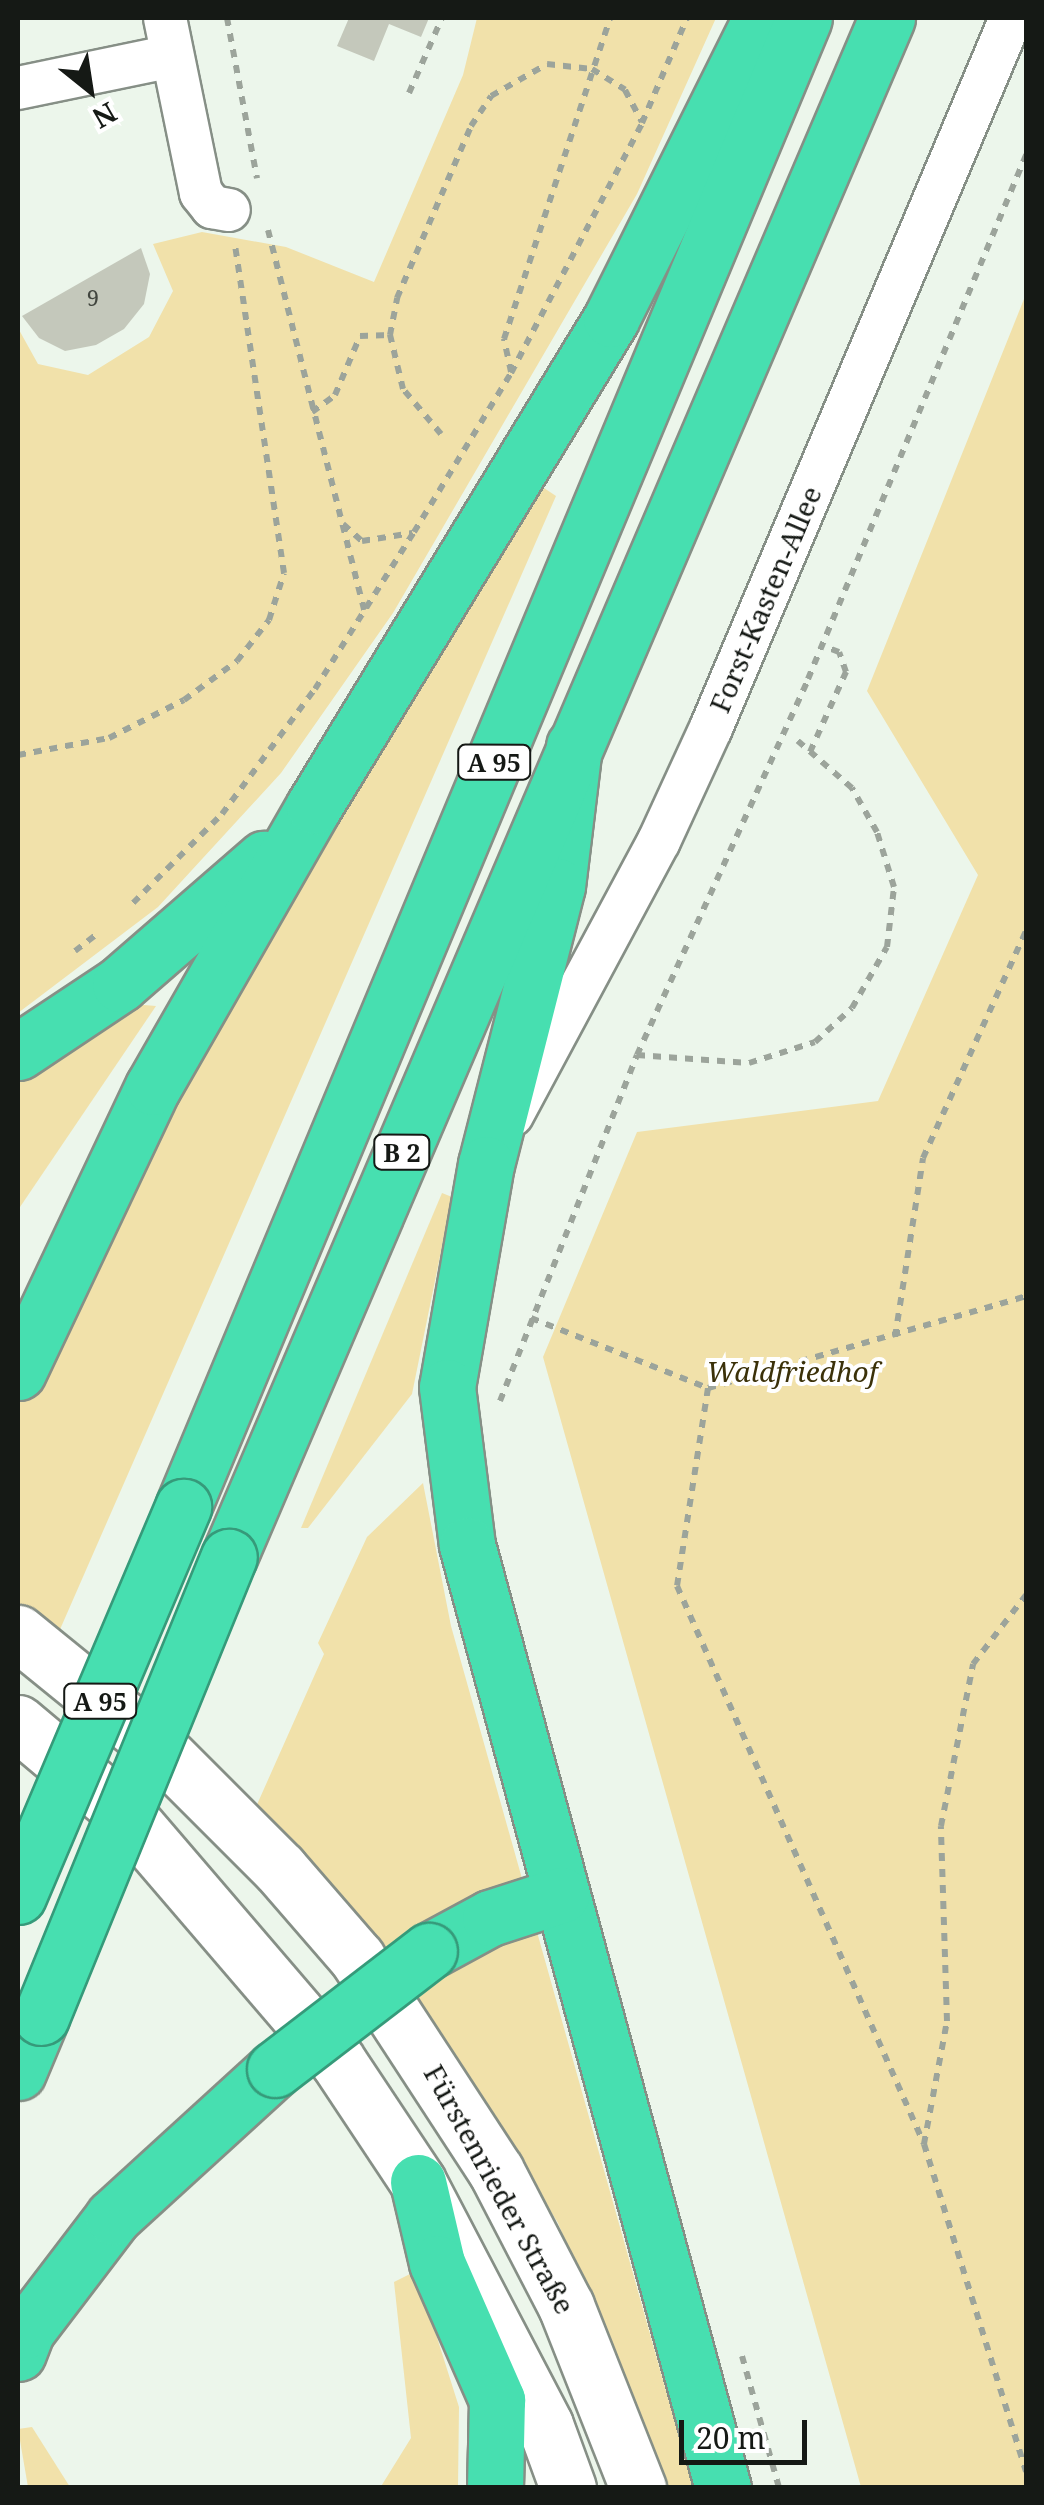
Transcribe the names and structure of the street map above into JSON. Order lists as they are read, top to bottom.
{
  "streets": {
    "highway": ["A 95", "B 2"],
    "main road": ["Fürstenrieder Straße"],
    "street": ["Forst-Kasten-Allee"]
  },
  "parks": ["Waldfriedhof"],
  "house_numbers": ["9"],
  "scale_bar": "20 m",
  "north": "bottom right"
}
